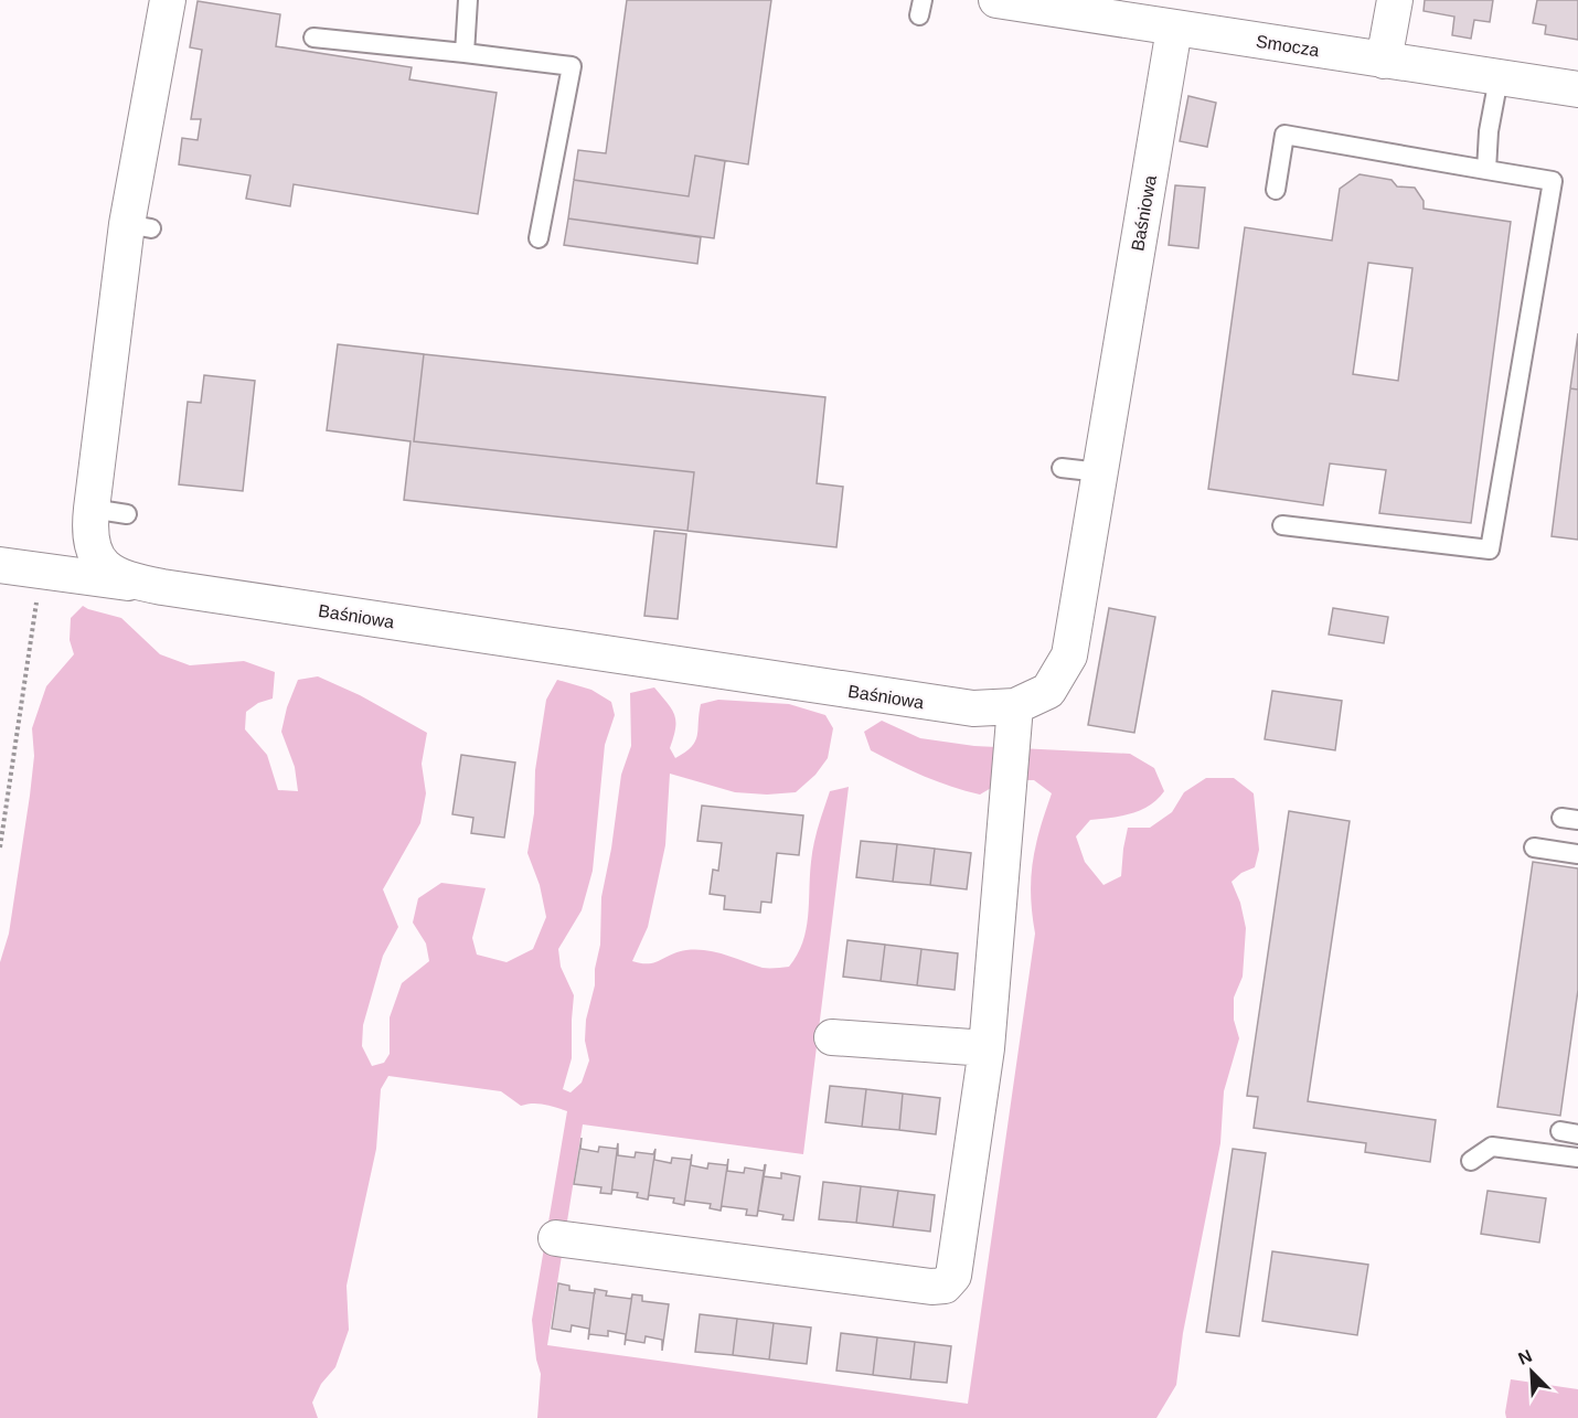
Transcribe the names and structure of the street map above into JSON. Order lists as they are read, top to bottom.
{
  "streets": {
    "street": ["Smocza", "Baśniowa"]
  },
  "crossings": [
    ["Smocza", "Baśniowa"]
  ],
  "north": "top left"
}
